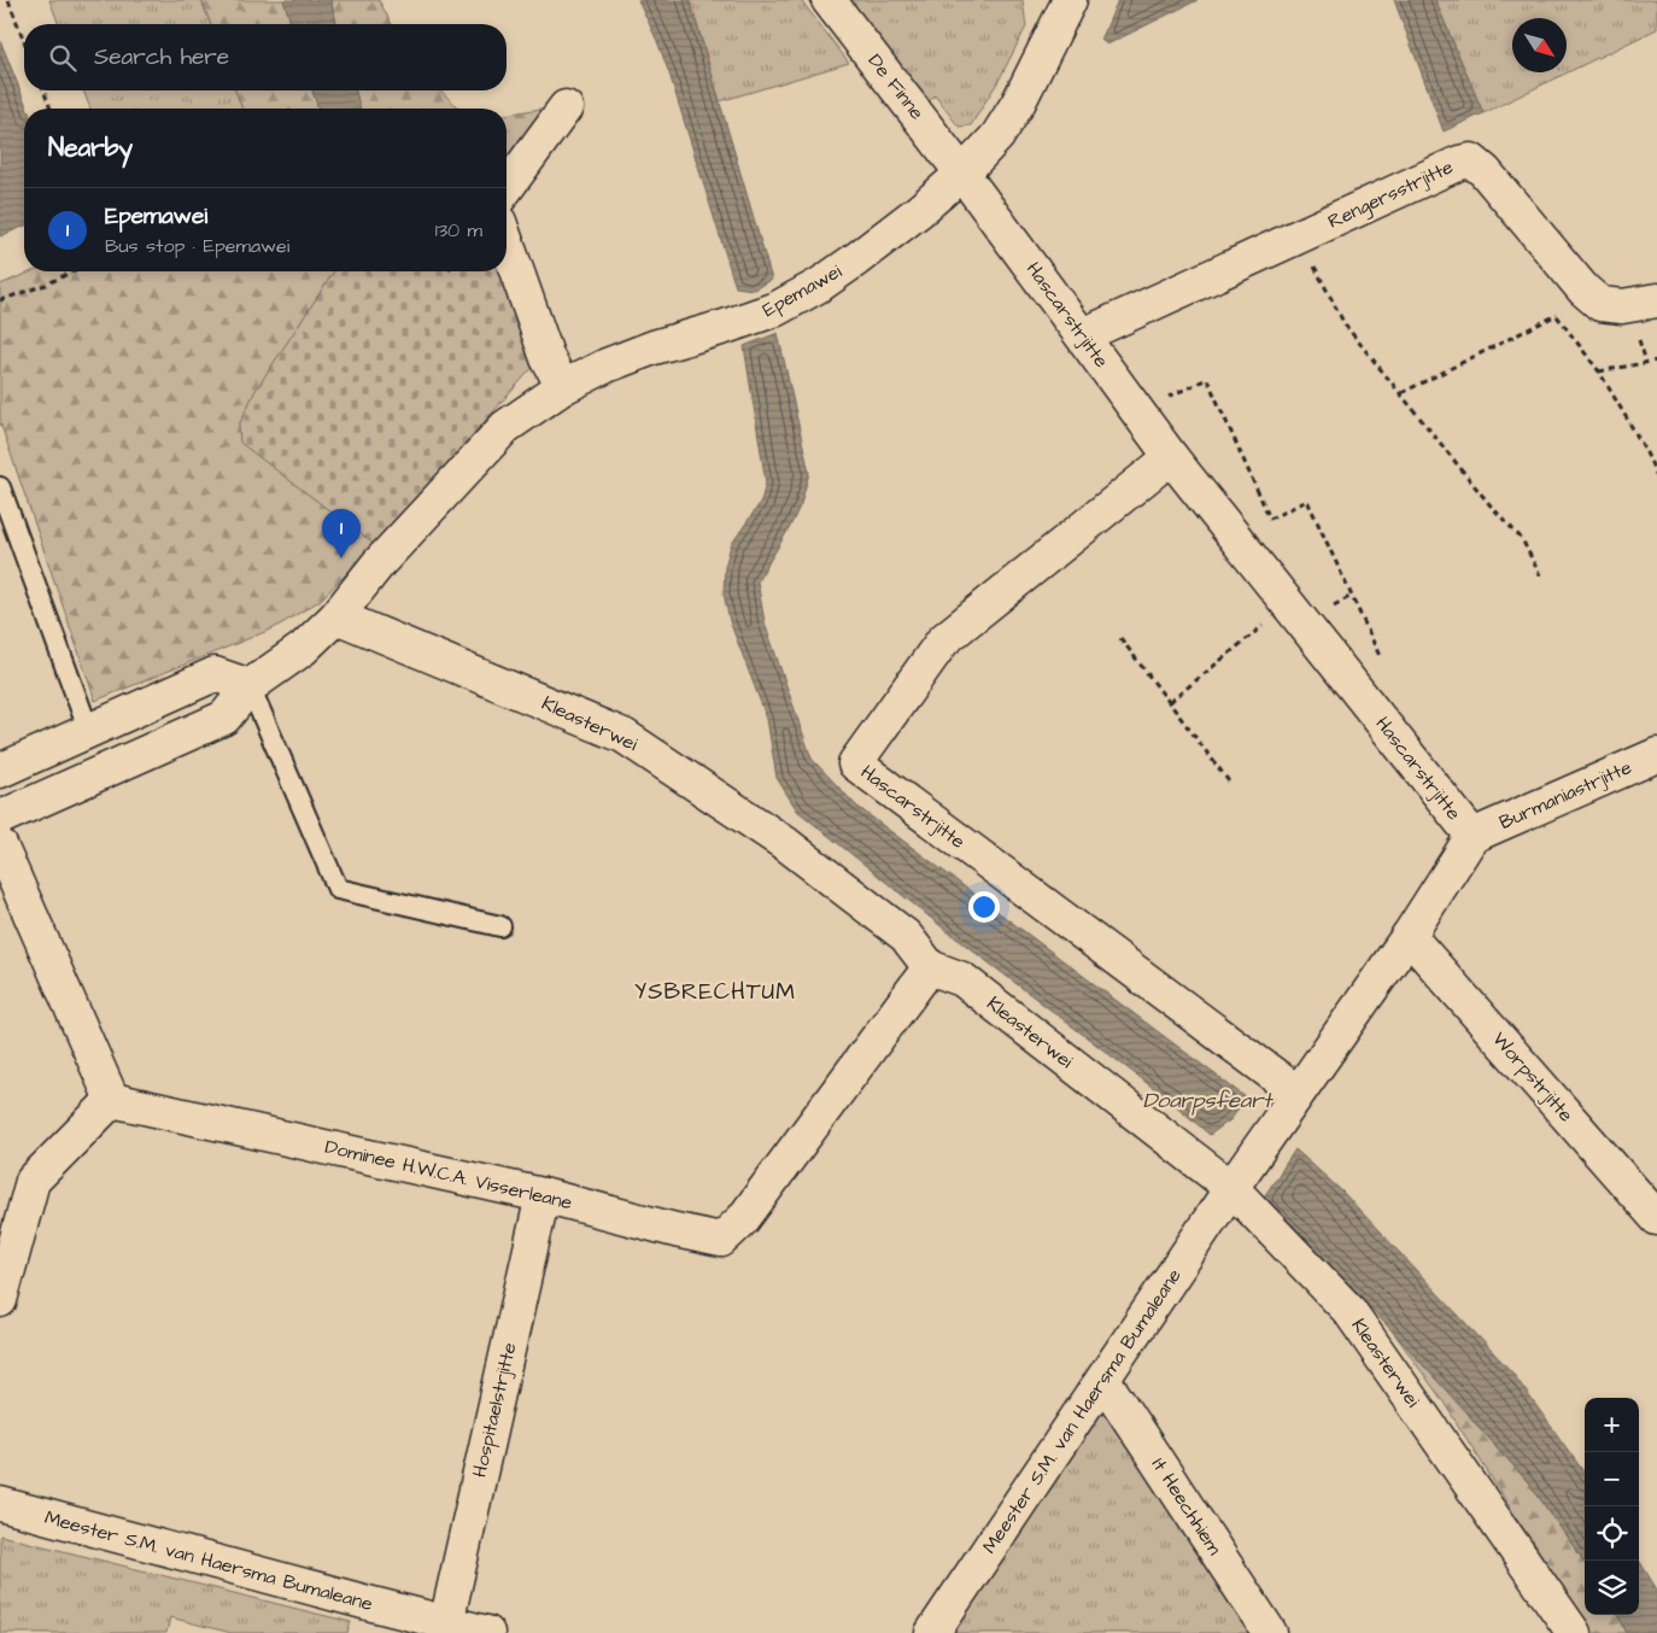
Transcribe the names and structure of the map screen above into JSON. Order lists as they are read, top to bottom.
{
  "streets": {
    "street": [
      "De Finne",
      "Rengersstrjitte",
      "Epemawei",
      "Hascarstrjitte",
      "Kleasterwei",
      "Burmaniastrjitte",
      "Worpstrjitte",
      "Dominee H.W.C.A. Visserleane",
      "Hospitaelstrjitte",
      "Meester S.M. van Haersma Bumaleane",
      "It Heechhiem"
    ]
  },
  "crossings": [
    ["De Finne", "Epemawei"],
    ["De Finne", "Hascarstrjitte"],
    ["Rengersstrjitte", "Hascarstrjitte"],
    ["Epemawei", "Hascarstrjitte"],
    ["Epemawei", "Kleasterwei"],
    ["Hascarstrjitte", "Kleasterwei"],
    ["Hascarstrjitte", "Burmaniastrjitte"],
    ["Hascarstrjitte", "Worpstrjitte"],
    ["Hascarstrjitte", "Meester S.M. van Haersma Bumaleane"],
    ["Kleasterwei", "Dominee H.W.C.A. Visserleane"],
    ["Kleasterwei", "Meester S.M. van Haersma Bumaleane"],
    ["Dominee H.W.C.A. Visserleane", "Hospitaelstrjitte"],
    ["Hospitaelstrjitte", "Meester S.M. van Haersma Bumaleane"],
    ["Meester S.M. van Haersma Bumaleane", "It Heechhiem"]
  ],
  "districts": ["YSBRECHTUM"],
  "water": ["Doarpsfeart"],
  "north": "bottom right",
  "page": {
    "search": "Search here",
    "heading": "Nearby",
    "list": [
      {
        "mark": "1",
        "name": "Epemawei",
        "note": "Bus stop · Epemawei",
        "value": "130 m"
      }
    ],
    "pins": "1",
    "map_buttons": ["+", "−"]
  }
}
